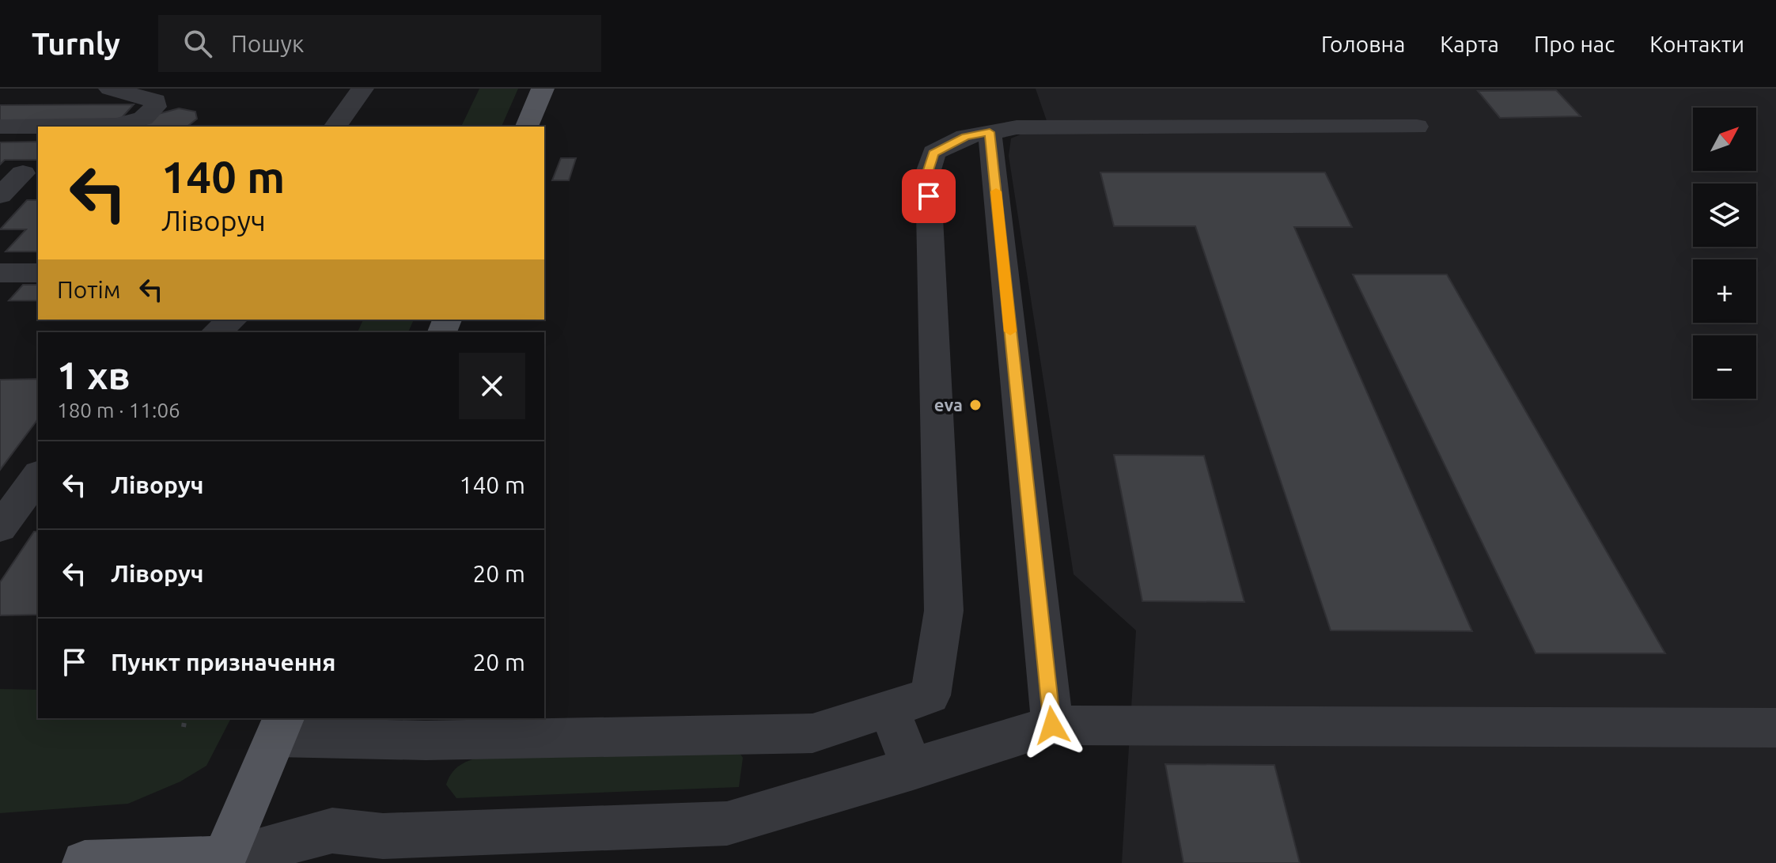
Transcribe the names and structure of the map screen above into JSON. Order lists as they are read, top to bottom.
{
  "places": ["eva"],
  "north": "top right",
  "page": {
    "header": "Turnly",
    "search": "Пошук",
    "nav": [
      "Головна",
      "Карта",
      "Про нас",
      "Контакти"
    ],
    "map_buttons": ["+", "−"],
    "turn": ["140 m", "Ліворуч"],
    "then": "Потім",
    "heading": ["1 хв", "180 m · 11:06"],
    "list": [
      {
        "name": "Ліворуч",
        "value": "140 m"
      },
      {
        "name": "Ліворуч",
        "value": "20 m"
      },
      {
        "name": "Пункт призначення",
        "value": "20 m"
      }
    ]
  }
}
